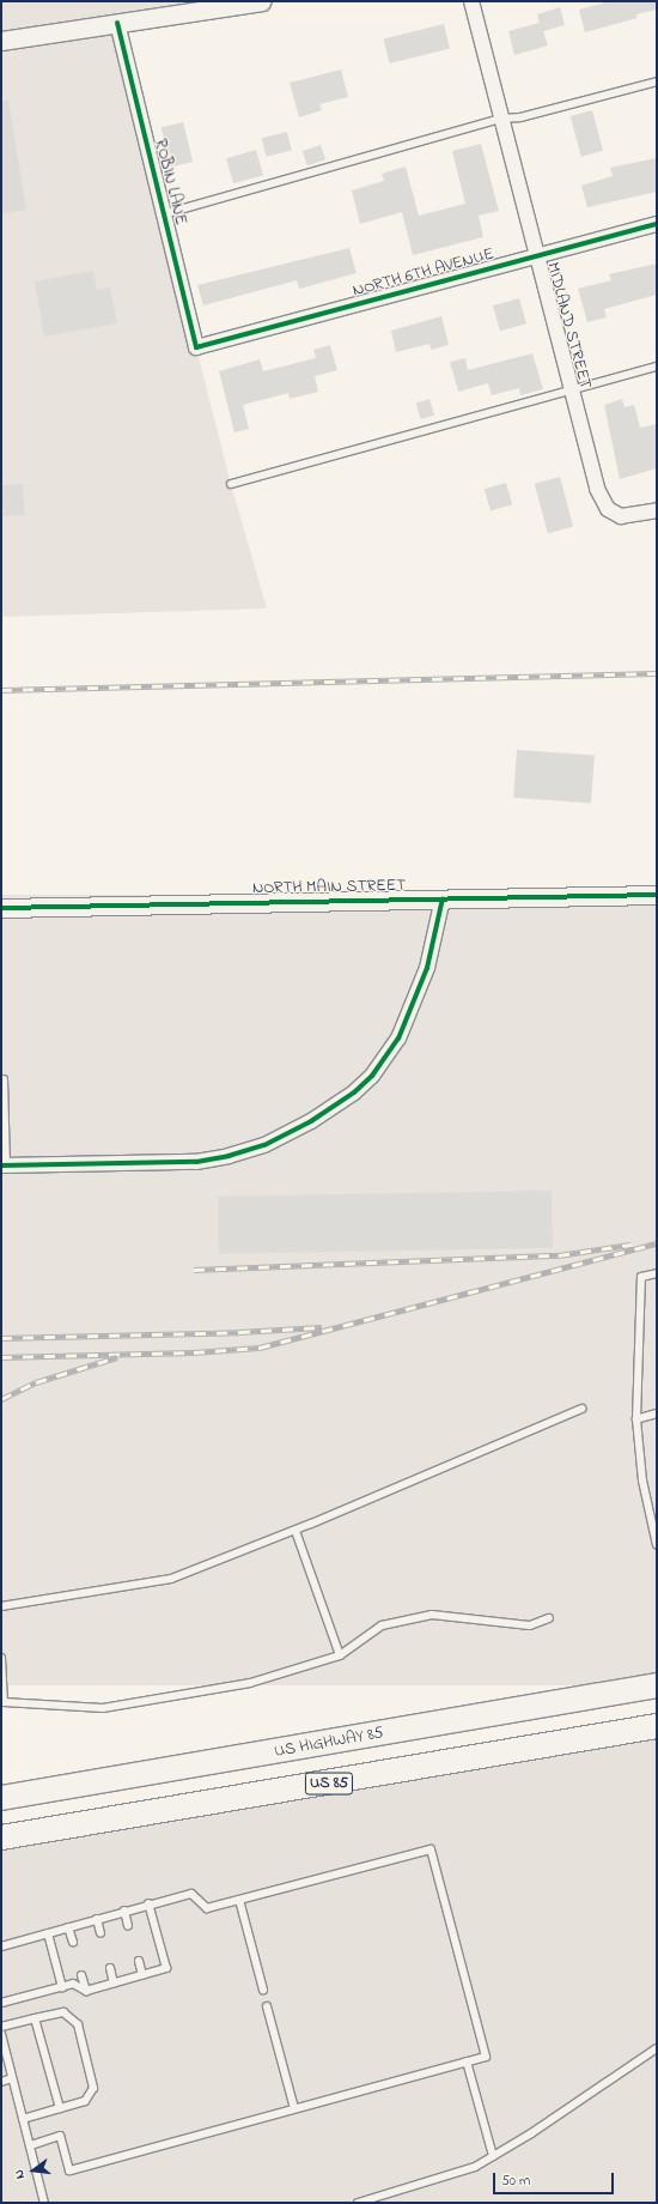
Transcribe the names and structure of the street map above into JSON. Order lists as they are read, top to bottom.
{
  "streets": {
    "highway": ["US HIGHWAY 85", "US 85"],
    "street": [
      "ROBIN LANE",
      "NORTH 6TH AVENUE",
      "MIDLAND STREET",
      "NORTH MAIN STREET"
    ]
  },
  "crossings": [
    ["ROBIN LANE", "NORTH 6TH AVENUE"],
    ["NORTH 6TH AVENUE", "MIDLAND STREET"]
  ],
  "scale_bar": "50 m",
  "north": "left"
}
